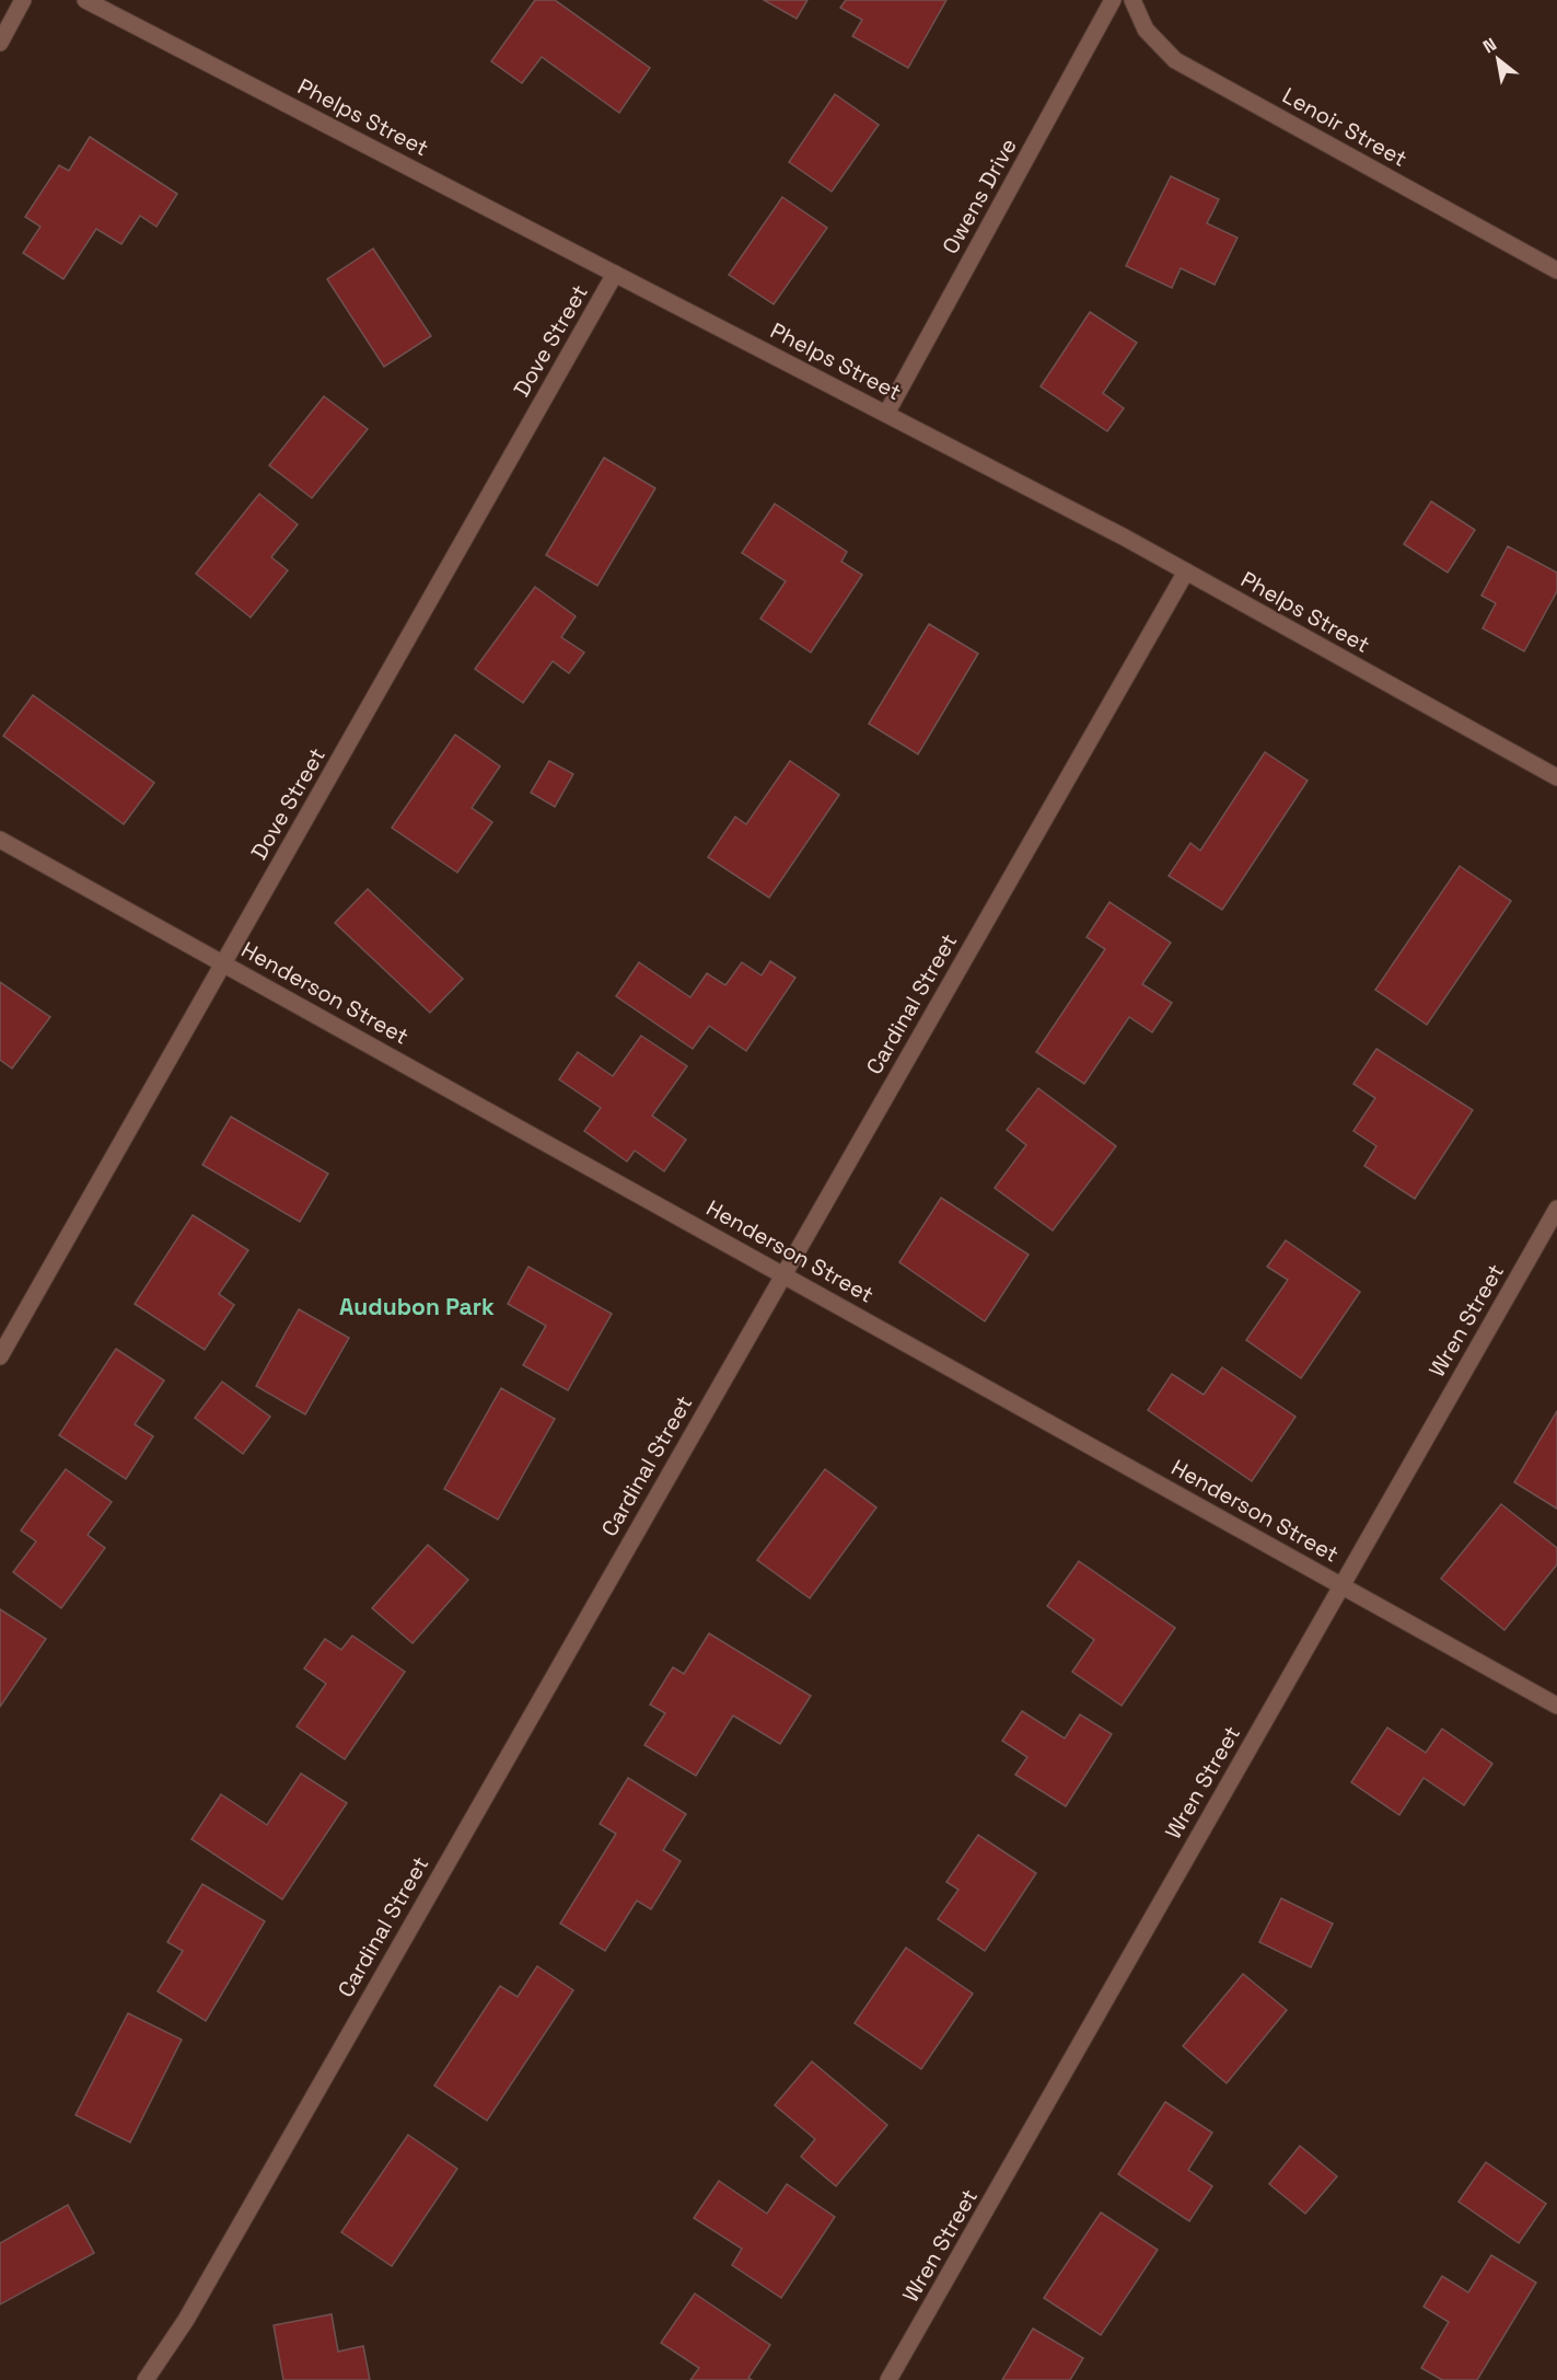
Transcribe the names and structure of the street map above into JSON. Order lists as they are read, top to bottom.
{
  "streets": {
    "street": [
      "Phelps Street",
      "Lenoir Street",
      "Owens Drive",
      "Dove Street",
      "Henderson Street",
      "Cardinal Street",
      "Wren Street"
    ]
  },
  "crossings": [
    ["Phelps Street", "Owens Drive"],
    ["Phelps Street", "Dove Street"],
    ["Phelps Street", "Cardinal Street"],
    ["Dove Street", "Henderson Street"],
    ["Henderson Street", "Cardinal Street"],
    ["Henderson Street", "Wren Street"]
  ],
  "districts": ["Audubon Park"],
  "north": "top left"
}
